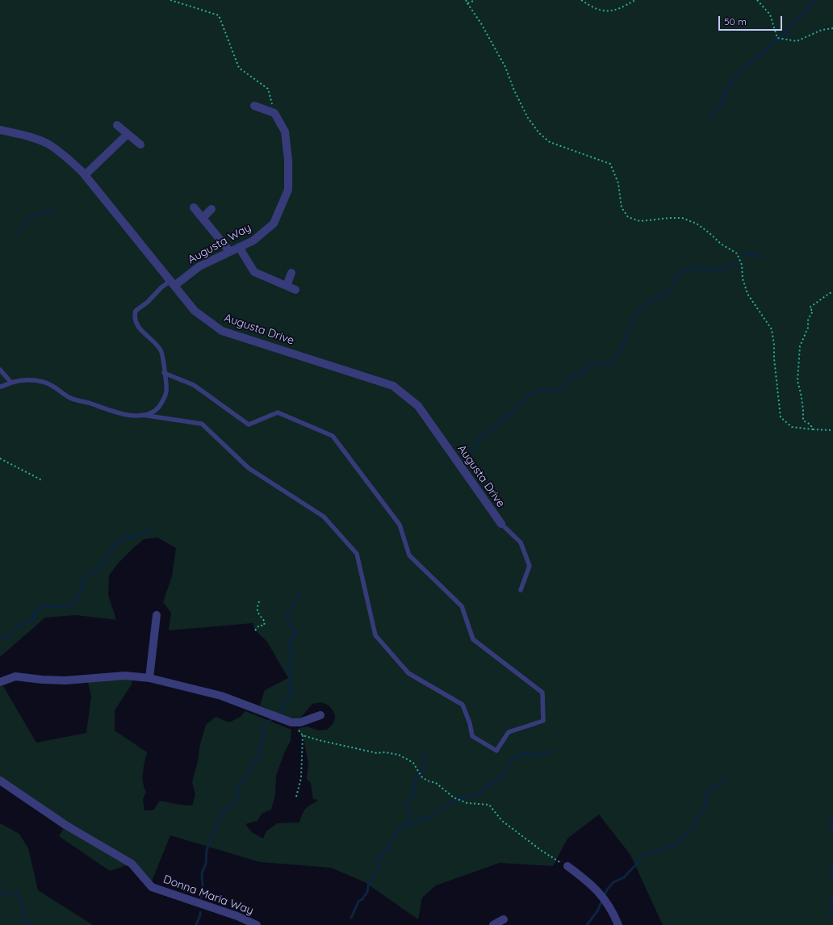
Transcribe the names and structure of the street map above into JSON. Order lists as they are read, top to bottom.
{
  "streets": {
    "street": ["Augusta Way", "Augusta Drive", "Donna Maria Way"]
  },
  "crossings": [
    ["Augusta Way", "Augusta Drive"]
  ],
  "scale_bar": "50 m"
}
